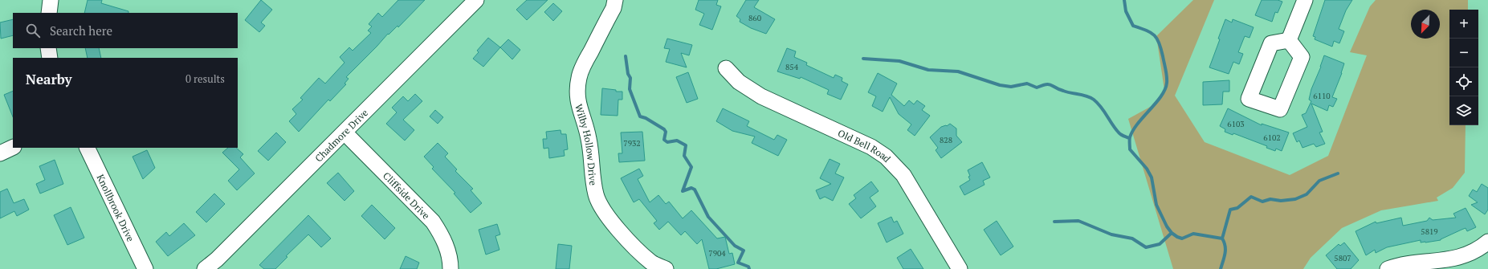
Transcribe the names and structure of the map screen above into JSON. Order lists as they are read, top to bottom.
{
  "streets": {
    "street": [
      "Chadmore Drive",
      "Wilby Hollow Drive",
      "Old Bell Road",
      "Cliffside Drive",
      "Knollbrook Drive"
    ]
  },
  "crossings": [
    ["Chadmore Drive", "Cliffside Drive"]
  ],
  "house_numbers": [
    "860",
    "854",
    "6110",
    "6103",
    "6102",
    "828",
    "7932",
    "5819",
    "7904",
    "5807"
  ],
  "north": "bottom left",
  "page": {
    "map_buttons": ["+", "−"],
    "search": "Search here",
    "heading": ["Nearby", "0 results"]
  }
}
